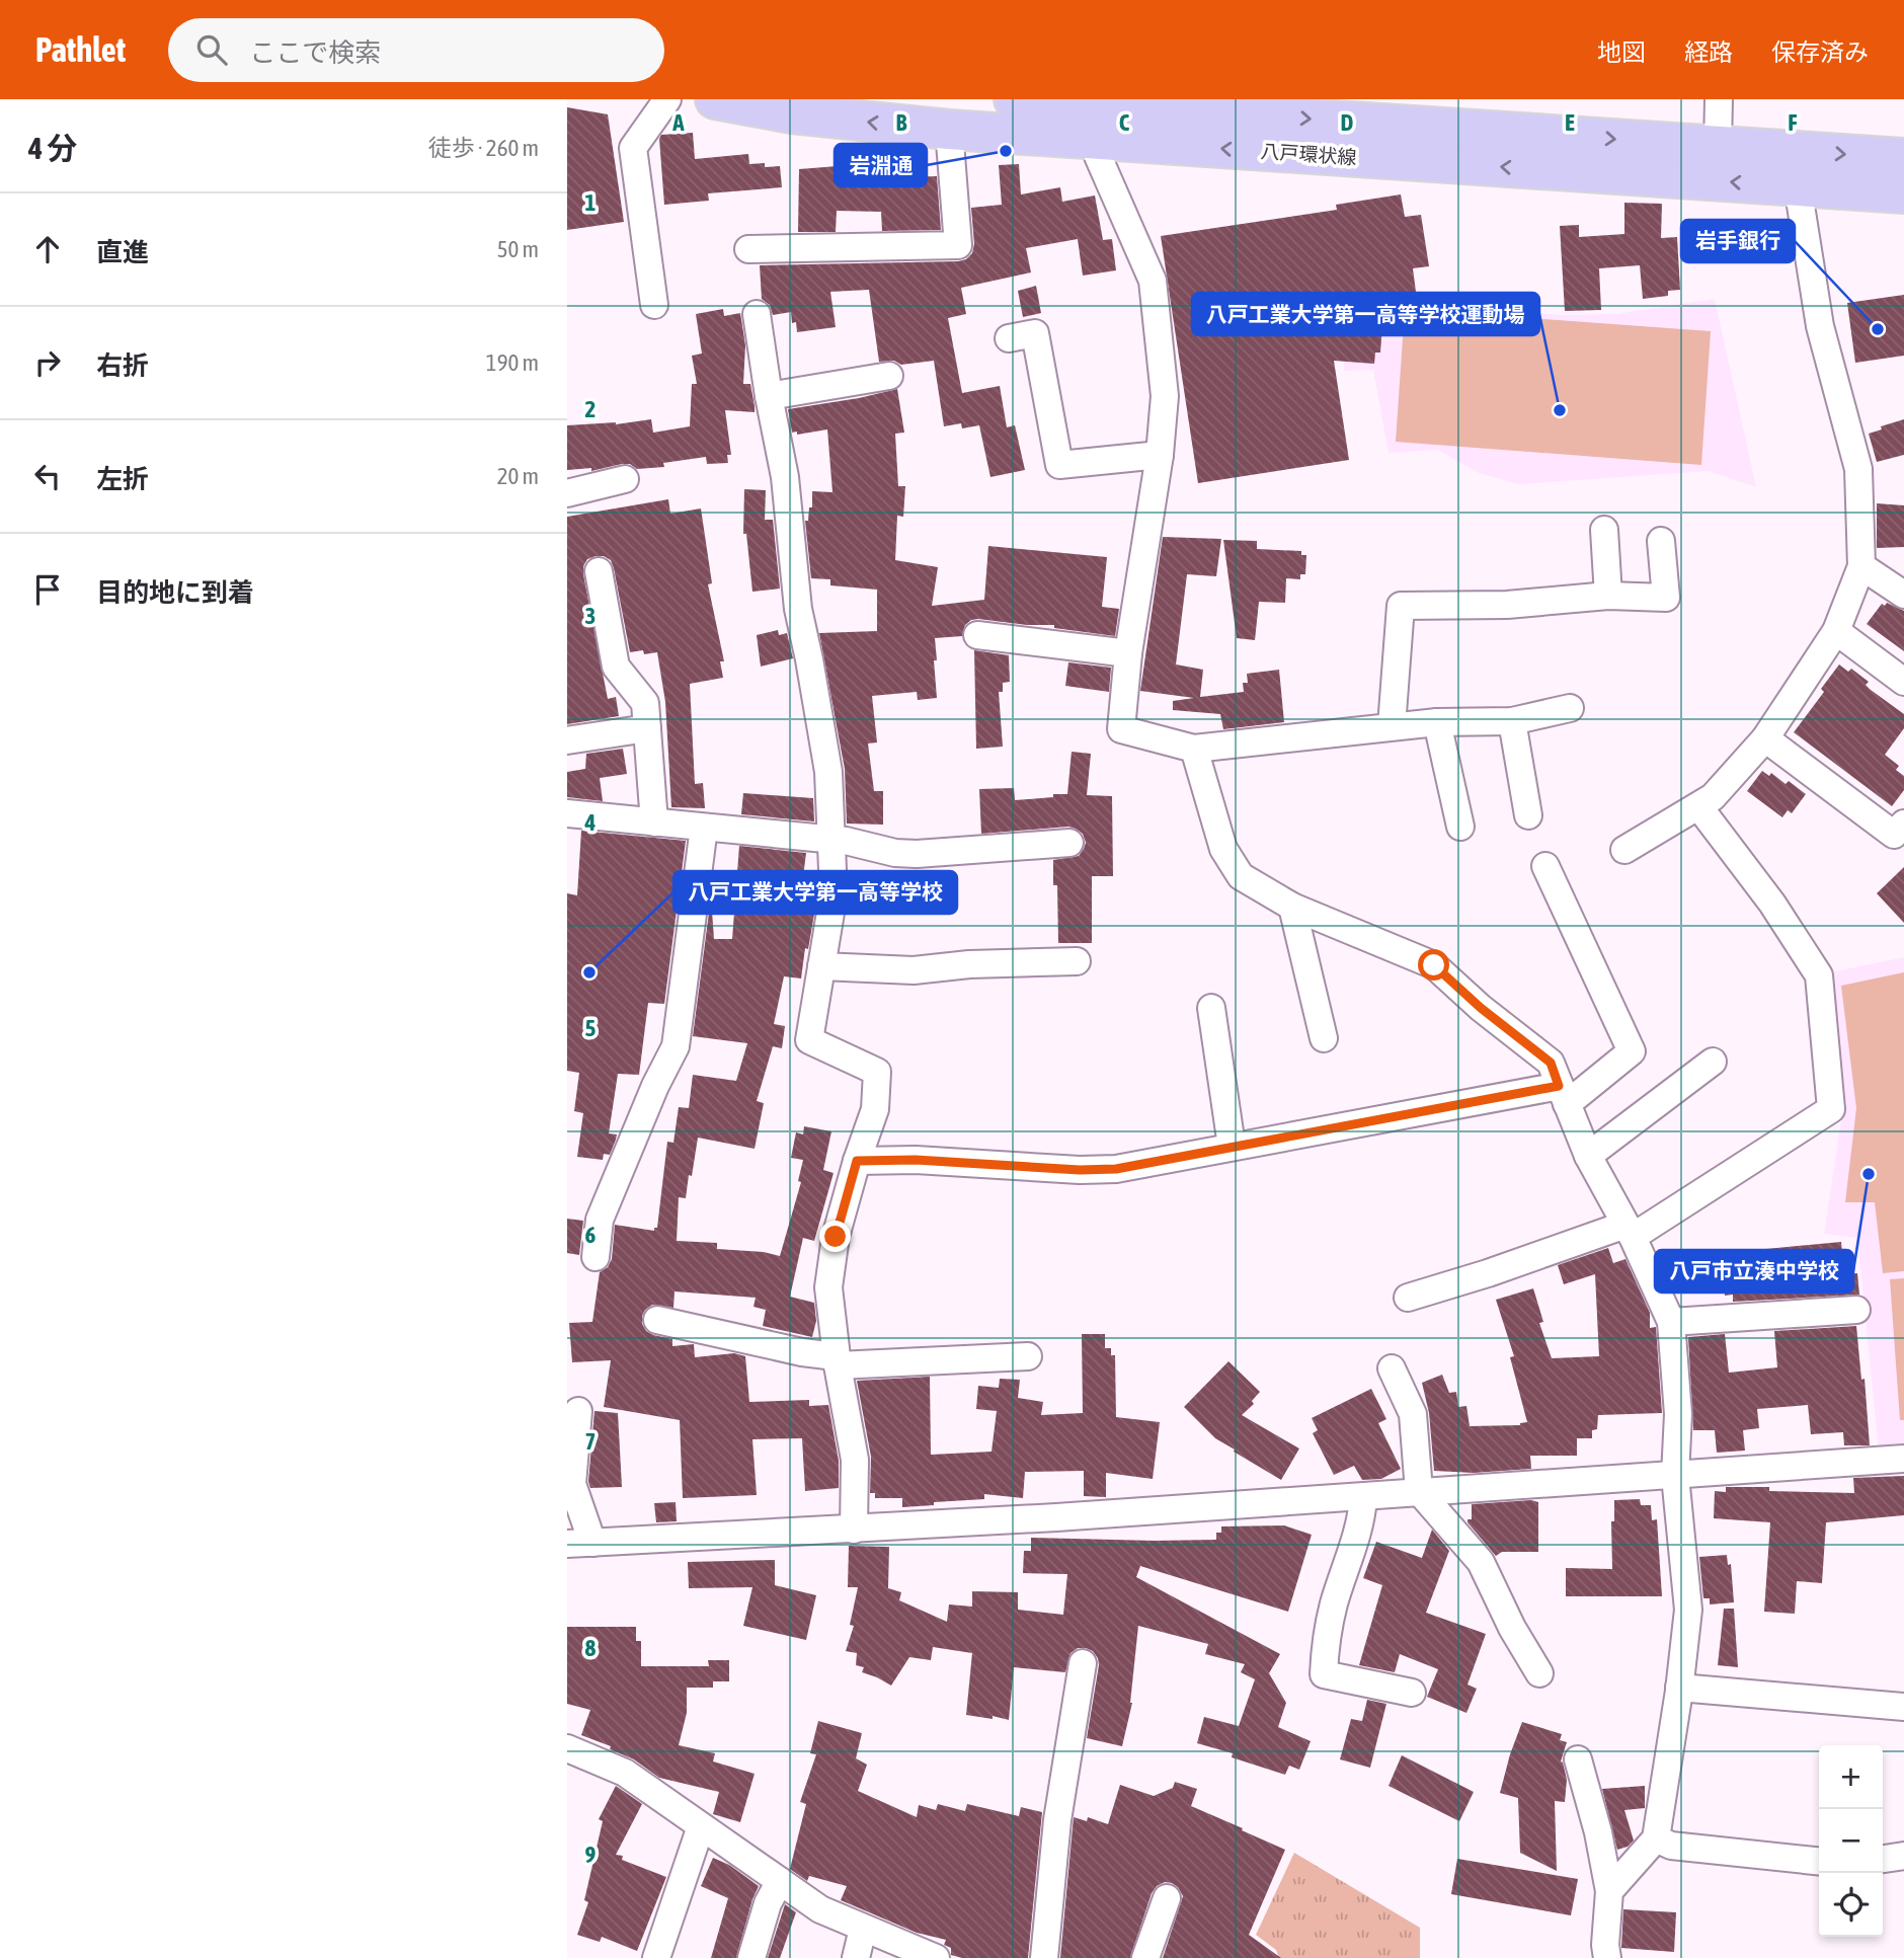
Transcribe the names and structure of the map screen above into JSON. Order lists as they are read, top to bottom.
{
  "streets": {
    "main road": ["八戸環状線"]
  },
  "places": [
    "岩淵通",
    "岩手銀行",
    "八戸工業大学第一高等学校運動場",
    "八戸工業大学第一高等学校",
    "八戸市立湊中学校"
  ],
  "page": {
    "header": "Pathlet",
    "search": "ここで検索",
    "nav": ["地図", "経路", "保存済み"],
    "heading": ["4 分", "徒歩 · 260 m"],
    "list": [
      ["直進", "50 m"],
      ["右折", "190 m"],
      ["左折", "20 m"],
      "目的地に到着"
    ],
    "map_buttons": ["+", "−"]
  },
  "grid": {
    "columns": [
      "A",
      "B",
      "C",
      "D",
      "E",
      "F"
    ],
    "rows": [
      "1",
      "2",
      "3",
      "4",
      "5",
      "6",
      "7",
      "8",
      "9"
    ]
  }
}
